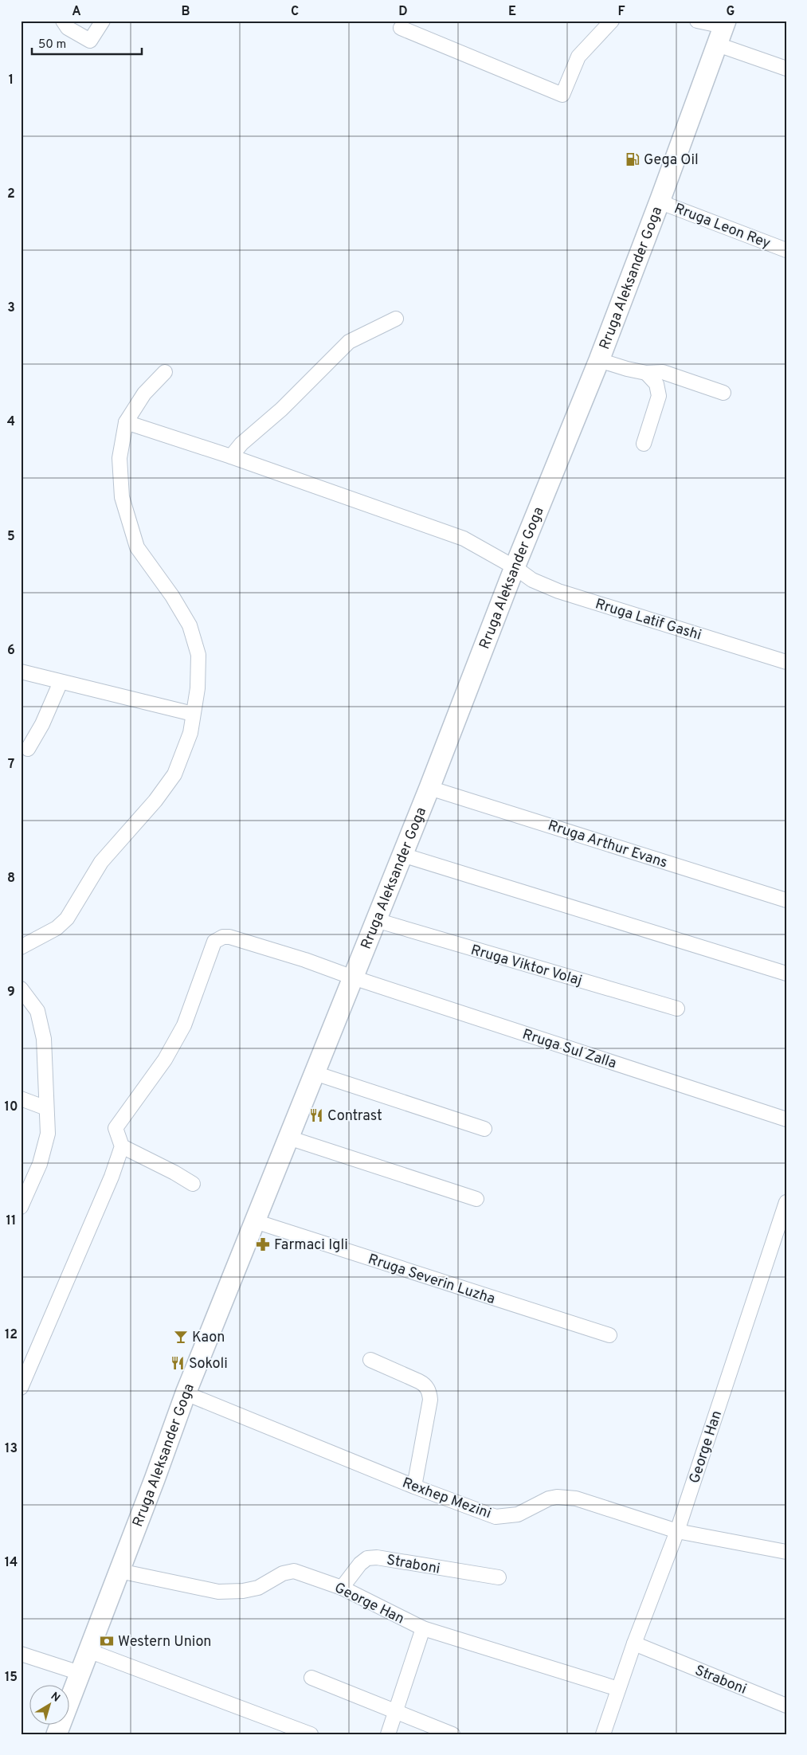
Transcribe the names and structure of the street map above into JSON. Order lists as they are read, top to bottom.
{
  "streets": {
    "main road": ["Rruga Aleksander Goga"],
    "street": [
      "Rruga Leon Rey",
      "Rruga Latif Gashi",
      "Rruga Arthur Evans",
      "Rruga Viktor Volaj",
      "Rruga Sul Zalla",
      "Rruga Severin Luzha",
      "George Han",
      "Rexhep Mezini",
      "Straboni"
    ]
  },
  "crossings": [
    ["Rruga Leon Rey", "Rruga Aleksander Goga"],
    ["Rruga Aleksander Goga", "Rruga Latif Gashi"],
    ["Rruga Aleksander Goga", "Rruga Arthur Evans"],
    ["Rruga Aleksander Goga", "Rruga Viktor Volaj"],
    ["Rruga Aleksander Goga", "Rruga Sul Zalla"],
    ["Rruga Aleksander Goga", "Rruga Severin Luzha"],
    ["Rruga Aleksander Goga", "George Han"],
    ["Rruga Aleksander Goga", "Rexhep Mezini"],
    ["George Han", "Rexhep Mezini"],
    ["George Han", "Straboni"]
  ],
  "places": {
    "fuel station": ["Gega Oil"],
    "restaurant": ["Contrast", "Sokoli"],
    "pharmacy": ["Farmaci Igli"],
    "bar": ["Kaon"],
    "bank": ["Western Union"]
  },
  "scale_bar": "50 m",
  "north": "top right",
  "grid": {
    "columns": [
      "A",
      "B",
      "C",
      "D",
      "E",
      "F",
      "G"
    ],
    "rows": [
      "1",
      "2",
      "3",
      "4",
      "5",
      "6",
      "7",
      "8",
      "9",
      "10",
      "11",
      "12",
      "13",
      "14",
      "15"
    ]
  }
}
